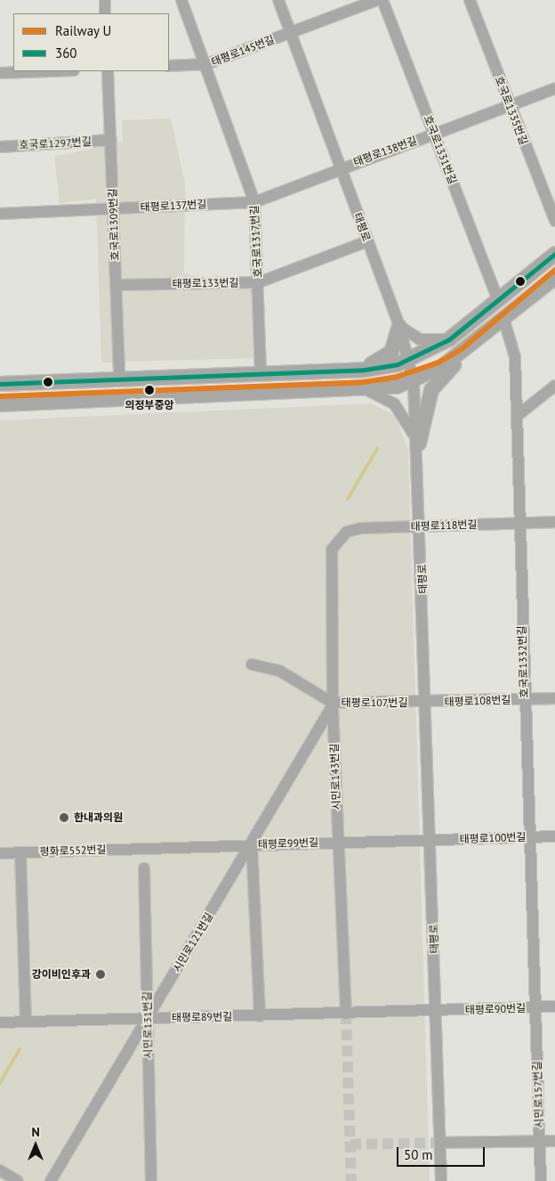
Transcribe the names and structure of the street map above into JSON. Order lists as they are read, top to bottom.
{
  "streets": {
    "street": [
      "태평로145번길",
      "호국로1335번길",
      "호국로1297번길",
      "호국로1331번길",
      "태평로138번길",
      "태평로137번길",
      "호국로1309번길",
      "태평로",
      "호국로1317번길",
      "태평로133번길",
      "태평로118번길",
      "호국로1332번길",
      "태평로108번길",
      "태평로107번길",
      "시민로143번길",
      "태평로100번길",
      "태평로99번길",
      "평화로552번길",
      "시민로121번길",
      "태평로90번길",
      "태평로89번길",
      "시민로131번길",
      "시민로157번길"
    ]
  },
  "crossings": [
    ["태평로145번길", "태평로"],
    ["태평로145번길", "호국로1317번길"],
    ["호국로1335번길", "태평로138번길"],
    ["호국로1297번길", "호국로1309번길"],
    ["호국로1331번길", "태평로138번길"],
    ["태평로138번길", "태평로137번길"],
    ["태평로138번길", "태평로"],
    ["태평로137번길", "호국로1309번길"],
    ["태평로137번길", "태평로"],
    ["태평로137번길", "호국로1317번길"],
    ["호국로1309번길", "태평로133번길"],
    ["태평로", "태평로133번길"],
    ["태평로", "태평로118번길"],
    ["태평로", "태평로108번길"],
    ["태평로", "태평로107번길"],
    ["태평로", "태평로100번길"],
    ["태평로", "태평로99번길"],
    ["태평로", "태평로90번길"],
    ["태평로", "태평로89번길"],
    ["호국로1317번길", "태평로133번길"],
    ["태평로118번길", "호국로1332번길"],
    ["태평로118번길", "시민로143번길"],
    ["호국로1332번길", "태평로108번길"],
    ["호국로1332번길", "태평로100번길"],
    ["호국로1332번길", "태평로90번길"],
    ["호국로1332번길", "시민로157번길"],
    ["태평로108번길", "태평로107번길"],
    ["태평로107번길", "시민로143번길"],
    ["태평로107번길", "시민로121번길"],
    ["시민로143번길", "태평로99번길"],
    ["시민로143번길", "시민로121번길"],
    ["시민로143번길", "태평로89번길"],
    ["태평로100번길", "태평로99번길"],
    ["태평로99번길", "평화로552번길"],
    ["태평로99번길", "시민로121번길"],
    ["시민로121번길", "태평로89번길"],
    ["시민로121번길", "시민로131번길"],
    ["태평로90번길", "태평로89번길"],
    ["태평로90번길", "시민로157번길"],
    ["태평로89번길", "시민로131번길"]
  ],
  "places": ["의정부중앙", "한내과의원", "강이비인후과"],
  "lines": ["transit line 360", "rail line U"],
  "legend": ["Railway U", "360"],
  "scale_bar": "50 m",
  "north": "top"
}
